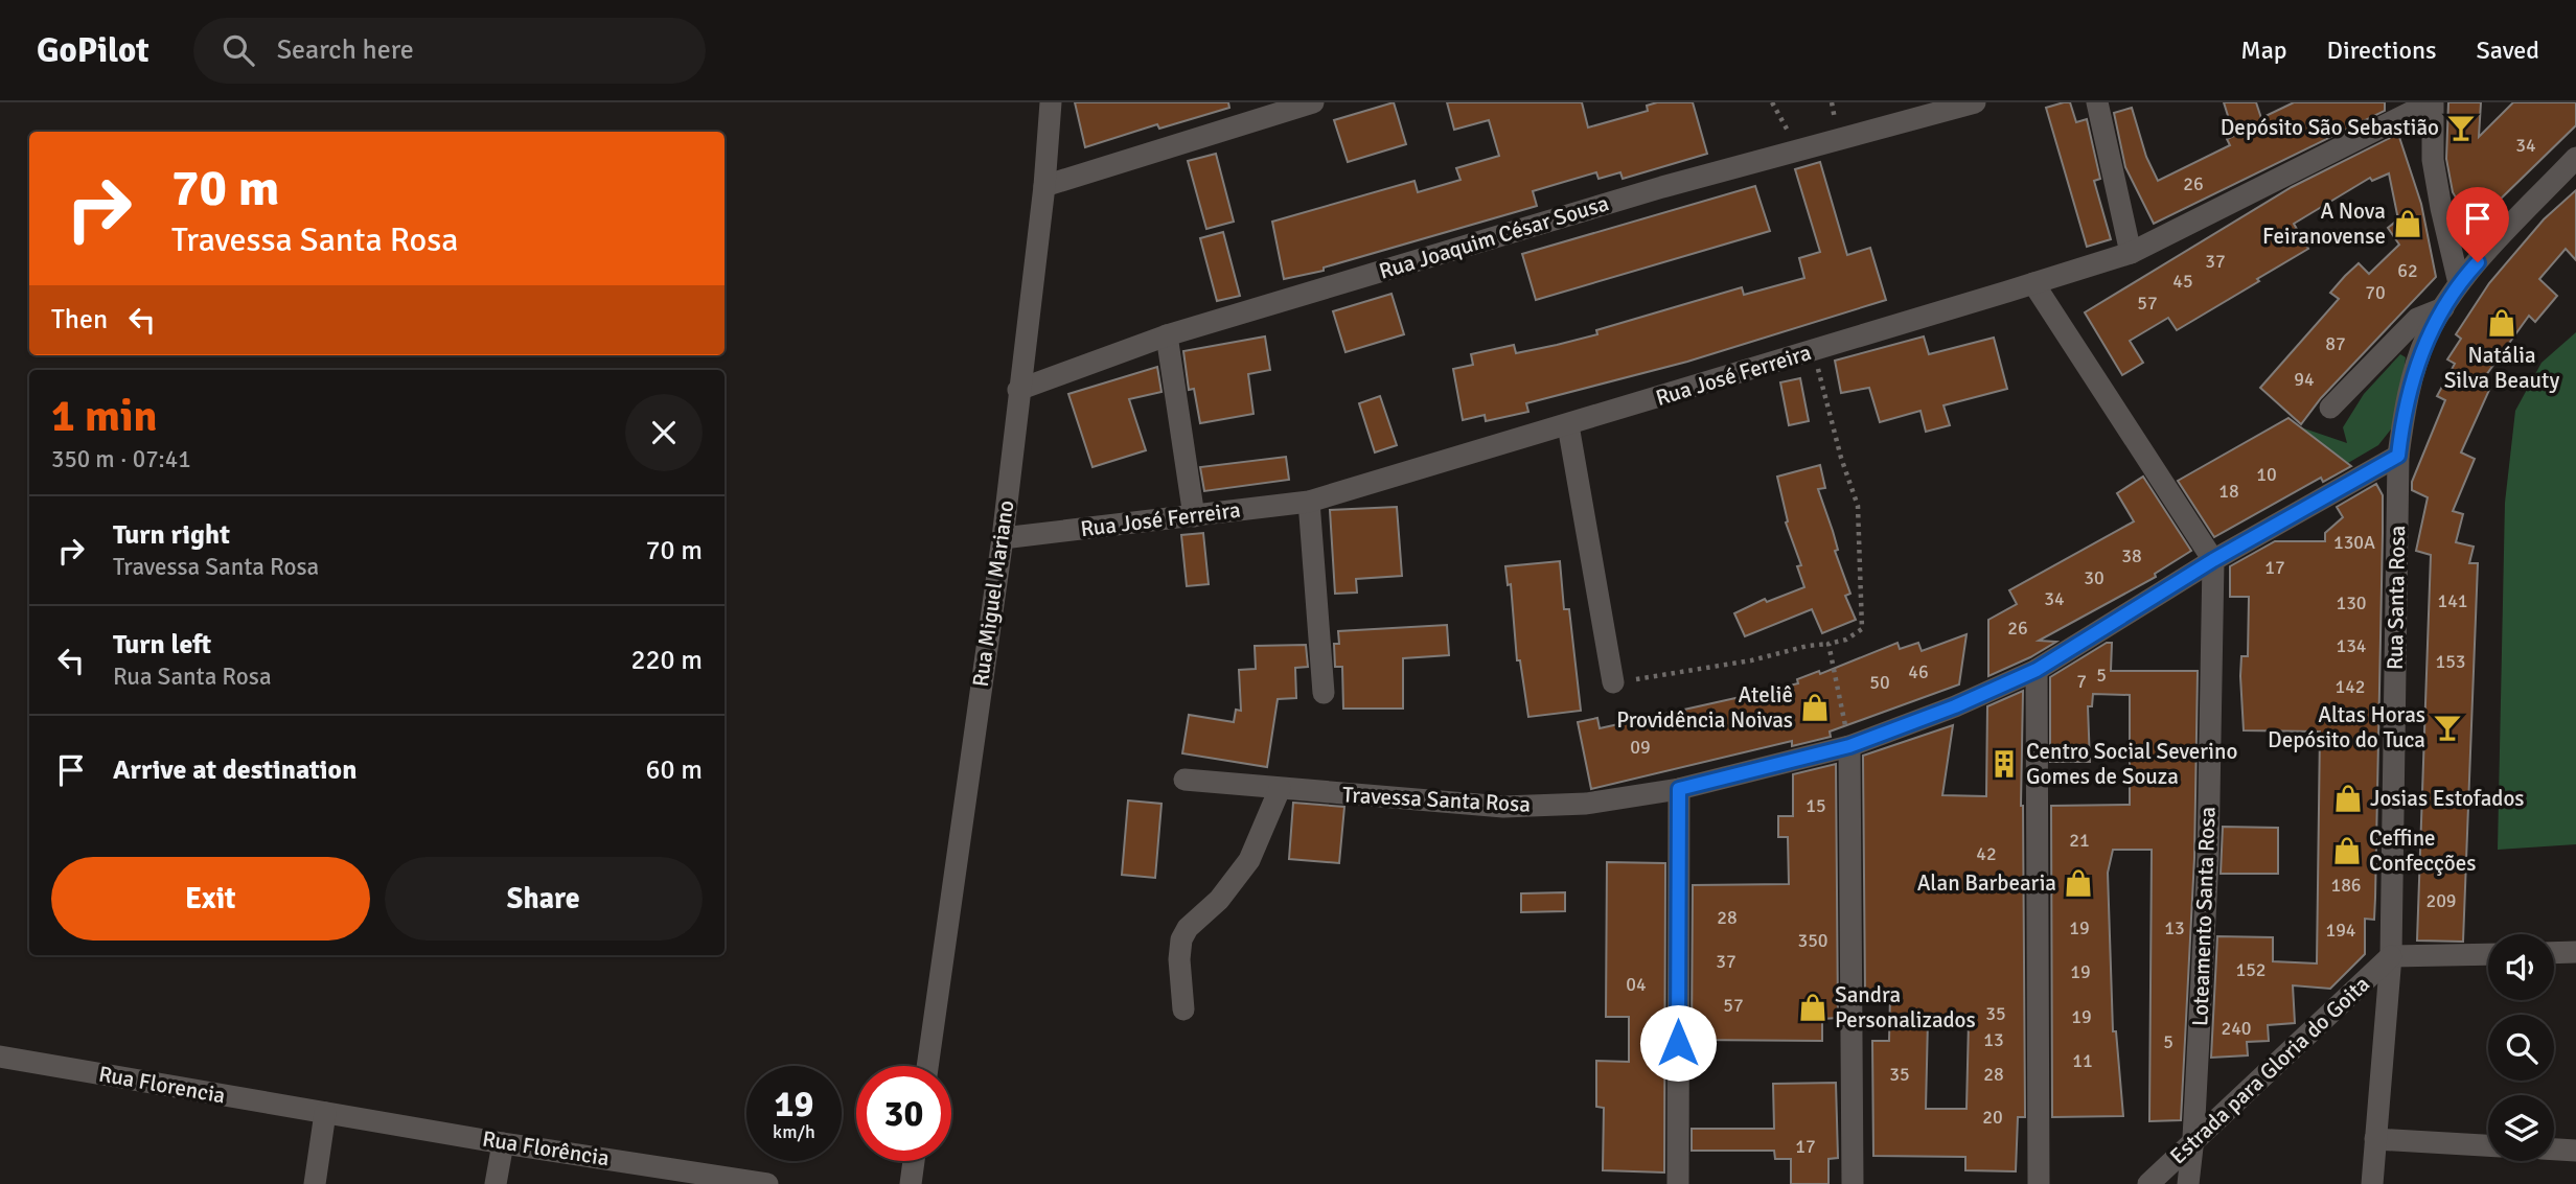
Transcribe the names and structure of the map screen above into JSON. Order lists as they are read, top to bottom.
{
  "streets": {
    "street": [
      "Rua Joaquim César Sousa",
      "Rua José Ferreira",
      "Rua Miguel Mariano",
      "Rua Santa Rosa",
      "Travessa Santa Rosa",
      "Loteamento Santa Rosa",
      "Estrada para Gloria do Goita",
      "Rua Florencia",
      "Rua Florência"
    ]
  },
  "crossings": [
    ["Rua Joaquim César Sousa", "Rua Miguel Mariano"],
    ["Rua José Ferreira", "Rua Miguel Mariano"],
    ["Rua Santa Rosa", "Travessa Santa Rosa"],
    ["Rua Santa Rosa", "Estrada para Gloria do Goita"],
    ["Travessa Santa Rosa", "Loteamento Santa Rosa"],
    ["Loteamento Santa Rosa", "Estrada para Gloria do Goita"],
    ["Rua Florencia", "Rua Florência"]
  ],
  "places": {
    "bar": ["Depósito São Sebastião", "Altas Horas Depósito do Tuca"],
    "shop": [
      "A Nova Feiranovense",
      "Natália Silva Beauty",
      "Ateliê Providência Noivas",
      "Josias Estofados",
      "Ceffine Confecções",
      "Alan Barbearia",
      "Sandra Personalizados"
    ],
    "building": ["Centro Social Severino Gomes de Souza"]
  },
  "house_numbers": [
    "34",
    "26",
    "37",
    "62",
    "45",
    "70",
    "57",
    "87",
    "94",
    "10",
    "18",
    "130A",
    "38",
    "17",
    "30",
    "34",
    "141",
    "130",
    "26",
    "134",
    "153",
    "46",
    "5",
    "7",
    "50",
    "142",
    "09",
    "15",
    "21",
    "42",
    "186",
    "209",
    "28",
    "19",
    "13",
    "194",
    "350",
    "37",
    "152",
    "19",
    "04",
    "57",
    "35",
    "19",
    "240",
    "13",
    "5",
    "11",
    "35",
    "28",
    "20",
    "17"
  ],
  "page": {
    "header": "GoPilot",
    "search": "Search here",
    "nav": ["Map", "Directions", "Saved"],
    "turn": ["70 m", "Travessa Santa Rosa"],
    "then": "Then",
    "heading": ["1 min", "350 m · 07:41"],
    "list": [
      {
        "name": "Turn right",
        "note": "Travessa Santa Rosa",
        "value": "70 m"
      },
      {
        "name": "Turn left",
        "note": "Rua Santa Rosa",
        "value": "220 m"
      },
      {
        "name": "Arrive at destination",
        "value": "60 m"
      }
    ],
    "buttons": ["Exit", "Share"],
    "speed": "19 km/h",
    "limit": "30"
  }
}
